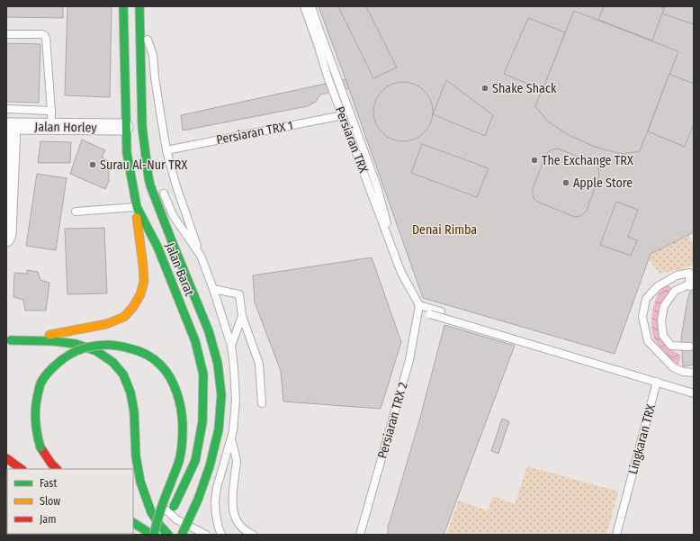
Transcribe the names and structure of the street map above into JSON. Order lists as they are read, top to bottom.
{
  "streets": {
    "street": ["Jalan Horley", "Jalan Barat"],
    "lane": [
      "Persiaran TRX 1",
      "Persiaran TRX",
      "Persiaran TRX 2",
      "Lingkaran TRX"
    ]
  },
  "crossings": [
    ["Jalan Horley", "Jalan Barat"],
    ["Persiaran TRX 1", "Persiaran TRX"],
    ["Persiaran TRX", "Persiaran TRX 2"]
  ],
  "parks": ["Denai Rimba"],
  "places": [
    "Shake Shack",
    "The Exchange TRX",
    "Surau Al-Nur TRX",
    "Apple Store"
  ],
  "legend": ["Fast", "Slow", "Jam"]
}
